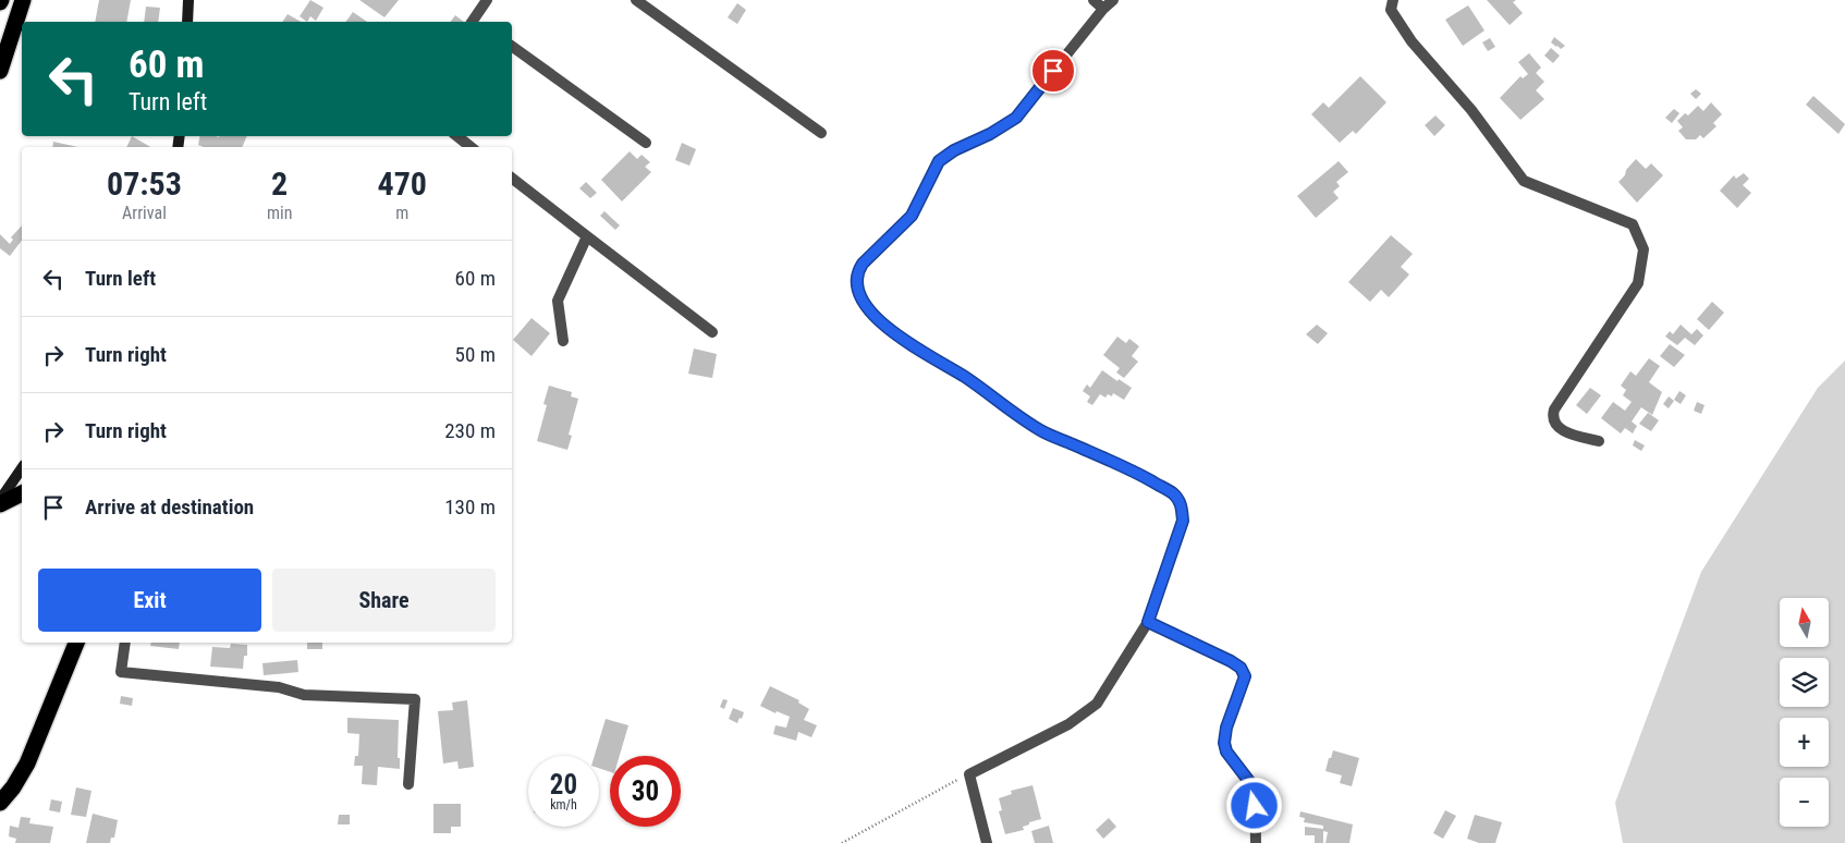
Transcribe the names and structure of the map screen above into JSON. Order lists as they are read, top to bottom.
{
  "north": "top",
  "page": {
    "turn": ["60 m", "Turn left"],
    "eta": [
      "07:53",
      "Arrival",
      "2",
      "min",
      "470",
      "m"
    ],
    "list": [
      {
        "name": "Turn left",
        "value": "60 m"
      },
      {
        "name": "Turn right",
        "value": "50 m"
      },
      {
        "name": "Turn right",
        "value": "230 m"
      },
      {
        "name": "Arrive at destination",
        "value": "130 m"
      }
    ],
    "buttons": ["Exit", "Share"],
    "map_buttons": ["+", "−"],
    "speed": "20 km/h",
    "limit": "30"
  }
}
